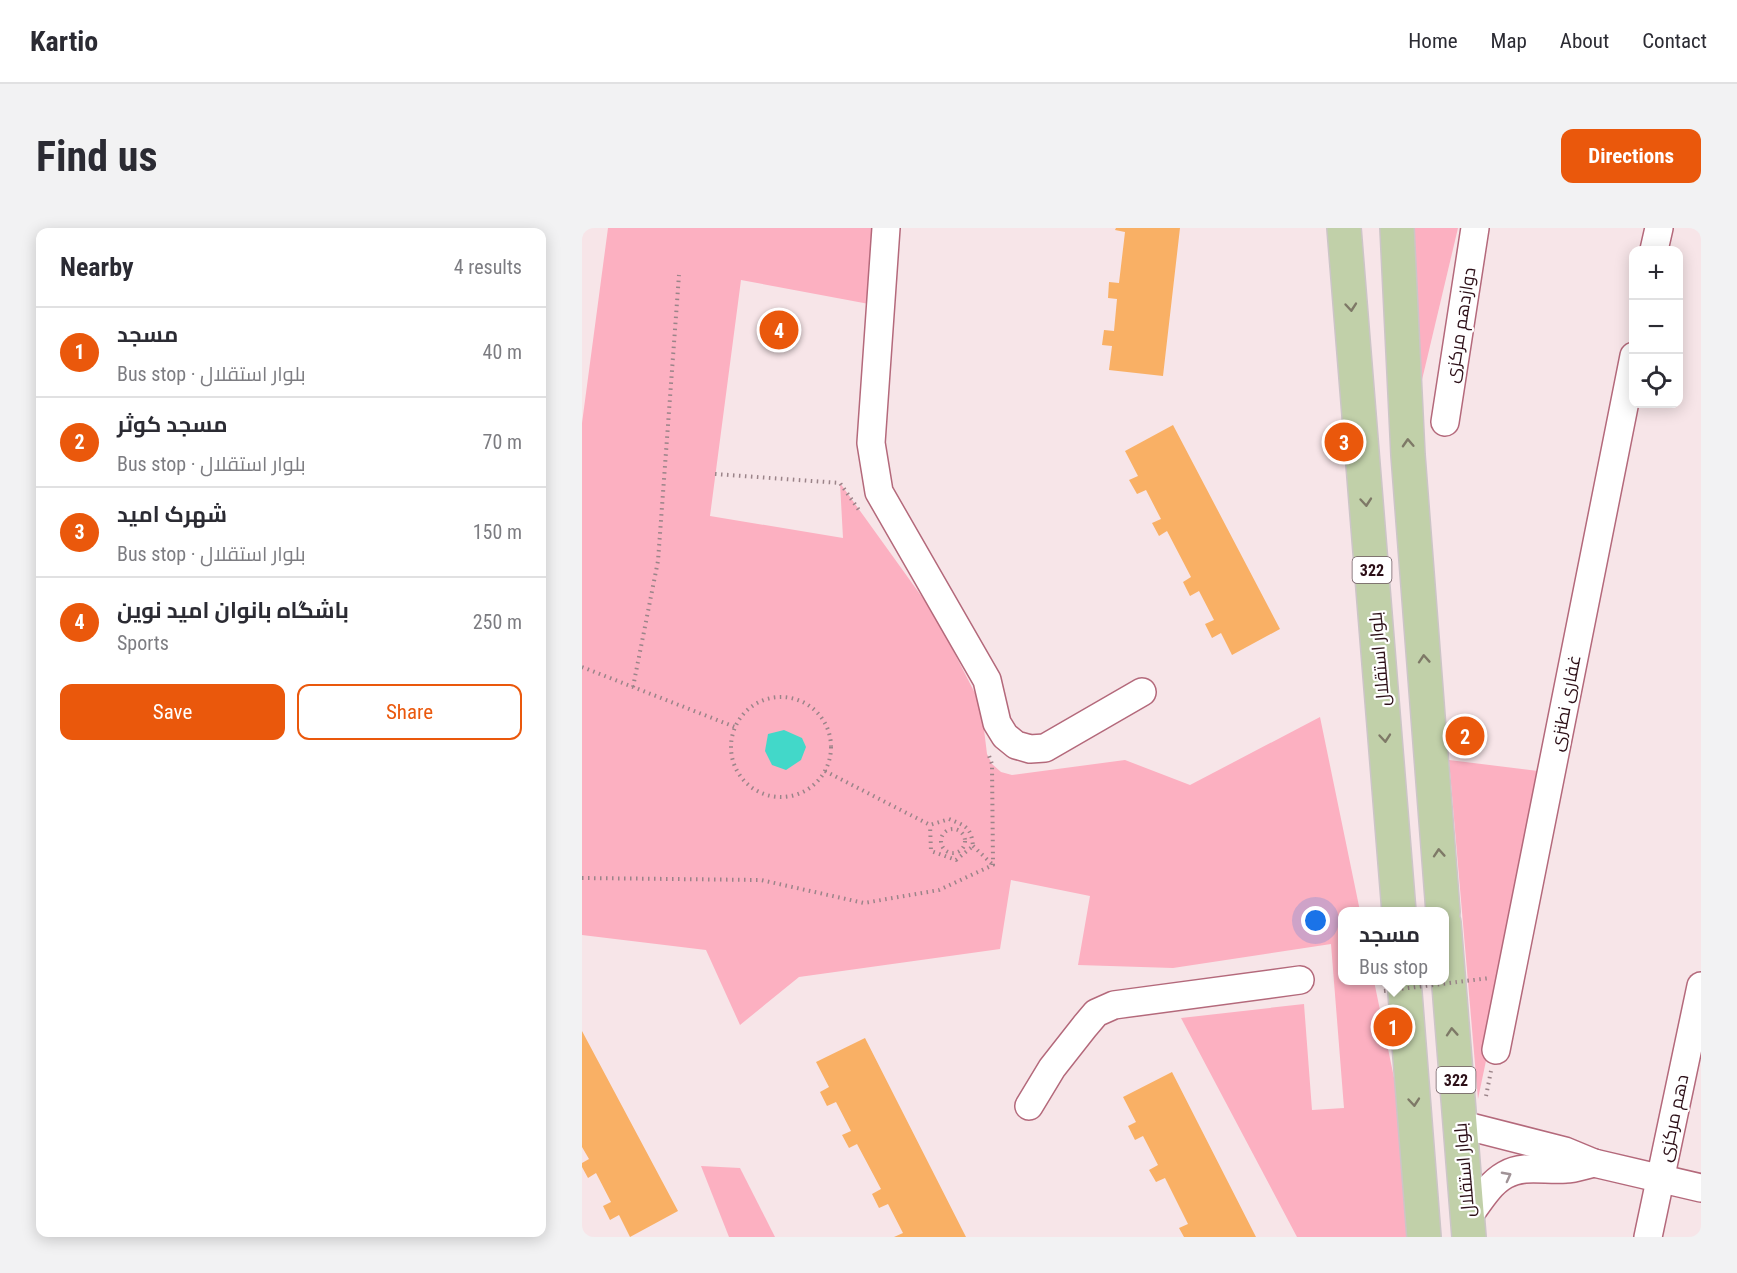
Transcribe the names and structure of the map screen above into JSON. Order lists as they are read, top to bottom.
{
  "streets": {
    "main road": ["322", "بلوار استقلال"],
    "street": ["دوازدهم مرکزی", "غفاری نطنزی", "دهم مرکزی"]
  },
  "page": {
    "header": "Kartio",
    "nav": [
      "Home",
      "Map",
      "About",
      "Contact"
    ],
    "buttons": [
      "Directions",
      ["Save", "Share"]
    ],
    "title": "Find us",
    "heading": ["Nearby", "4 results"],
    "map_buttons": ["+", "−"],
    "list": [
      {
        "mark": "1",
        "name": "مسجد",
        "note": "Bus stop · بلوار استقلال",
        "value": "40 m"
      },
      {
        "mark": "2",
        "name": "مسجد کوثر",
        "note": "Bus stop · بلوار استقلال",
        "value": "70 m"
      },
      {
        "mark": "3",
        "name": "شهرک امید",
        "note": "Bus stop · بلوار استقلال",
        "value": "150 m"
      },
      {
        "mark": "4",
        "name": "باشگاه بانوان امید نوین",
        "note": "Sports",
        "value": "250 m"
      }
    ],
    "pins": [
      "4",
      "3",
      "2",
      "1"
    ],
    "popup": ["مسجد", "Bus stop"]
  }
}
